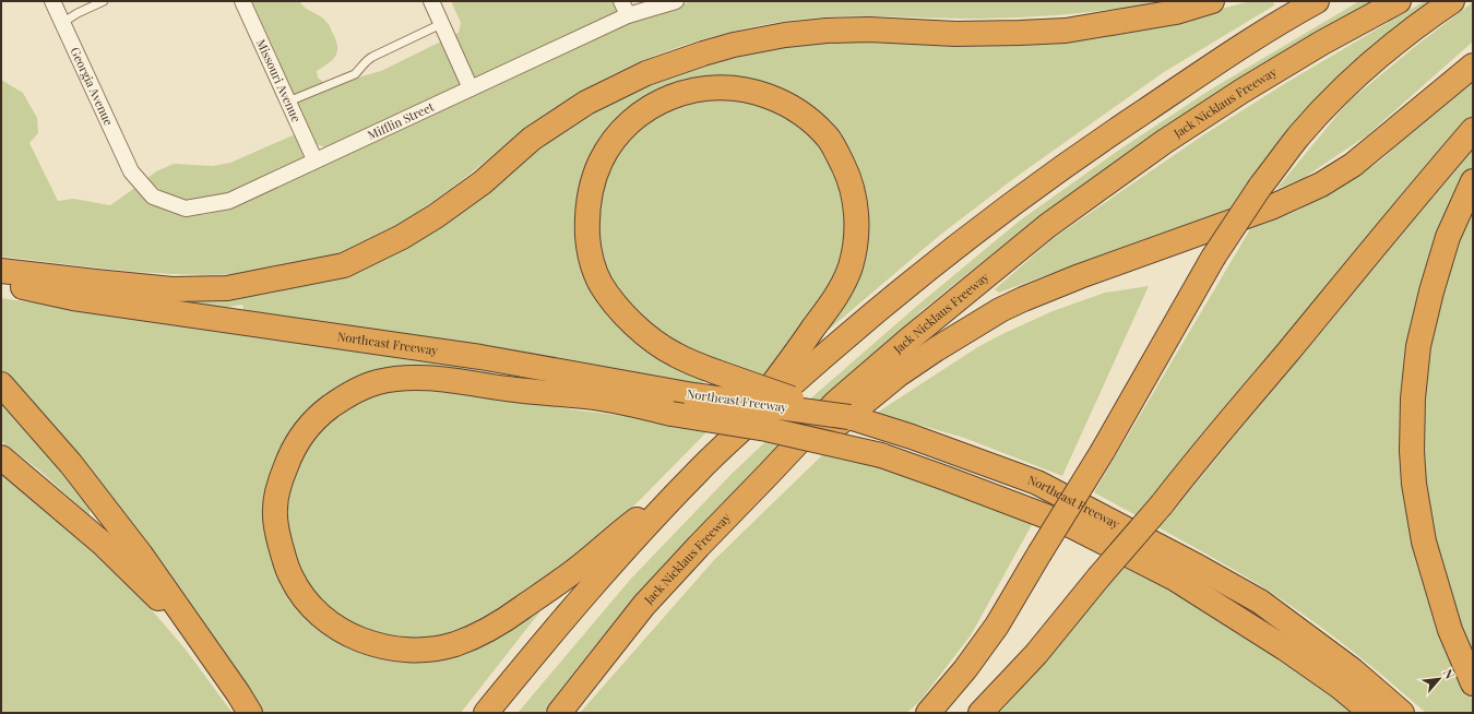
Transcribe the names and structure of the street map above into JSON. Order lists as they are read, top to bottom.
{
  "streets": {
    "highway": ["Jack Nicklaus Freeway", "Northeast Freeway"],
    "street": ["Missouri Avenue", "Georgia Avenue", "Mifflin Street"]
  },
  "crossings": [
    ["Missouri Avenue", "Mifflin Street"],
    ["Georgia Avenue", "Mifflin Street"]
  ],
  "north": "top right"
}
